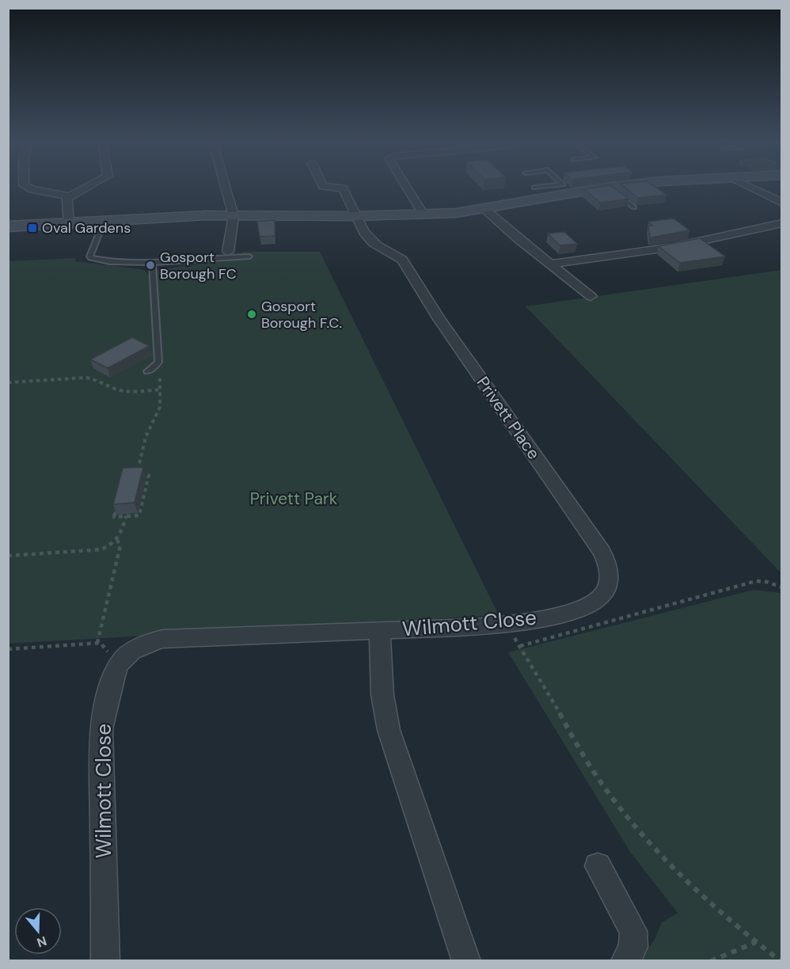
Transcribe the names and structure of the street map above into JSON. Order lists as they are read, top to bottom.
{
  "streets": {
    "street": ["Privett Place", "Wilmott Close"]
  },
  "crossings": [
    ["Privett Place", "Wilmott Close"]
  ],
  "parks": ["Privett Park"],
  "places": {
    "transit": ["Oval Gardens"],
    "other": ["Gosport Borough FC", "Gosport Borough F.C."]
  },
  "north": "bottom"
}
